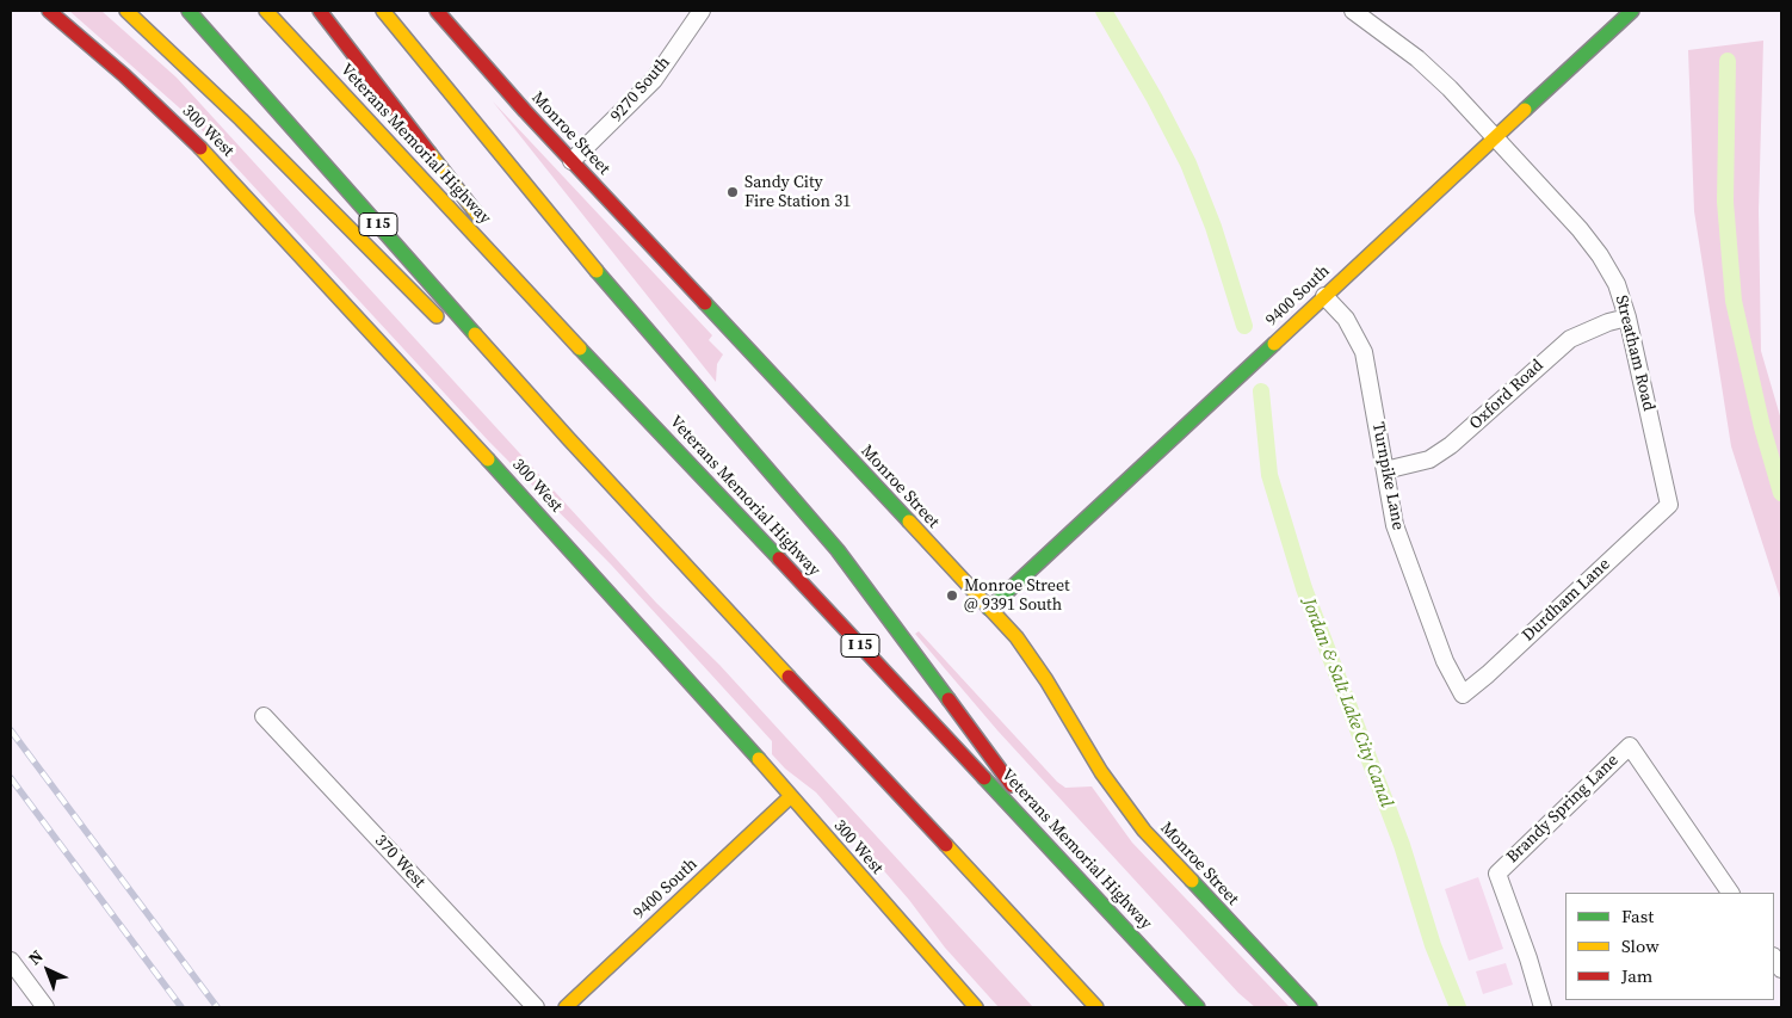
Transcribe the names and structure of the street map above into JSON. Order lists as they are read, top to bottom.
{
  "streets": {
    "main road": [
      "300 West",
      "Monroe Street",
      "Veterans Memorial Highway",
      "I 15",
      "9400 South"
    ],
    "street": [
      "9270 South",
      "Streatham Road",
      "Oxford Road",
      "Turnpike Lane",
      "Durdham Lane",
      "Brandy Spring Lane",
      "370 West"
    ]
  },
  "crossings": [
    ["9270 South", "Monroe Street"],
    ["300 West", "9400 South"],
    ["Monroe Street", "9400 South"],
    ["9400 South", "Streatham Road"],
    ["9400 South", "Turnpike Lane"],
    ["Streatham Road", "Oxford Road"],
    ["Streatham Road", "Durdham Lane"],
    ["Oxford Road", "Turnpike Lane"],
    ["Turnpike Lane", "Durdham Lane"]
  ],
  "water": ["Jordan & Salt Lake City Canal"],
  "places": ["Sandy City Fire Station 31", "Monroe Street @ 9391 South"],
  "legend": ["Fast", "Slow", "Jam"],
  "north": "top left"
}
